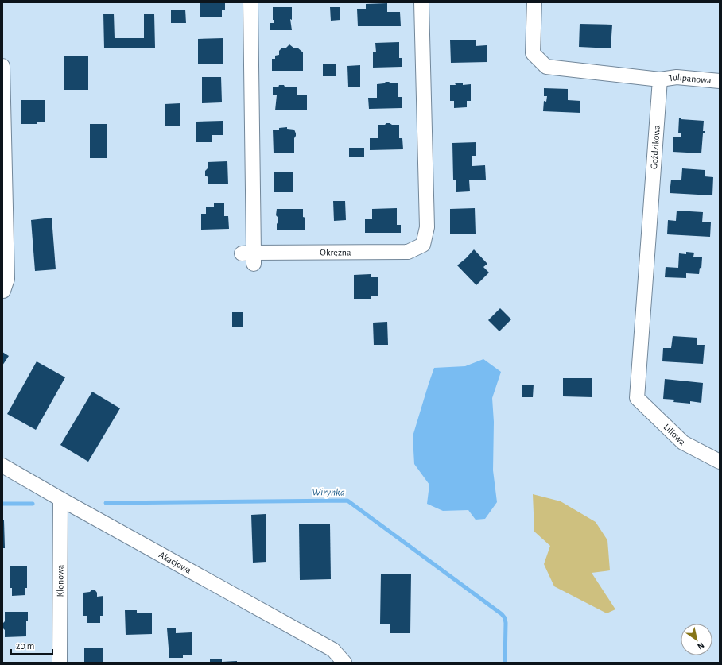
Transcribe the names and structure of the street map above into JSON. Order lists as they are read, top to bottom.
{
  "streets": {
    "street": [
      "Tulipanowa",
      "Goździkowa",
      "Okrężna",
      "Liliowa",
      "Akacjowa",
      "Klonowa"
    ]
  },
  "crossings": [
    ["Tulipanowa", "Goździkowa"],
    ["Goździkowa", "Liliowa"],
    ["Akacjowa", "Klonowa"]
  ],
  "water": ["Wirynka"],
  "scale_bar": "20 m",
  "north": "bottom right"
}
